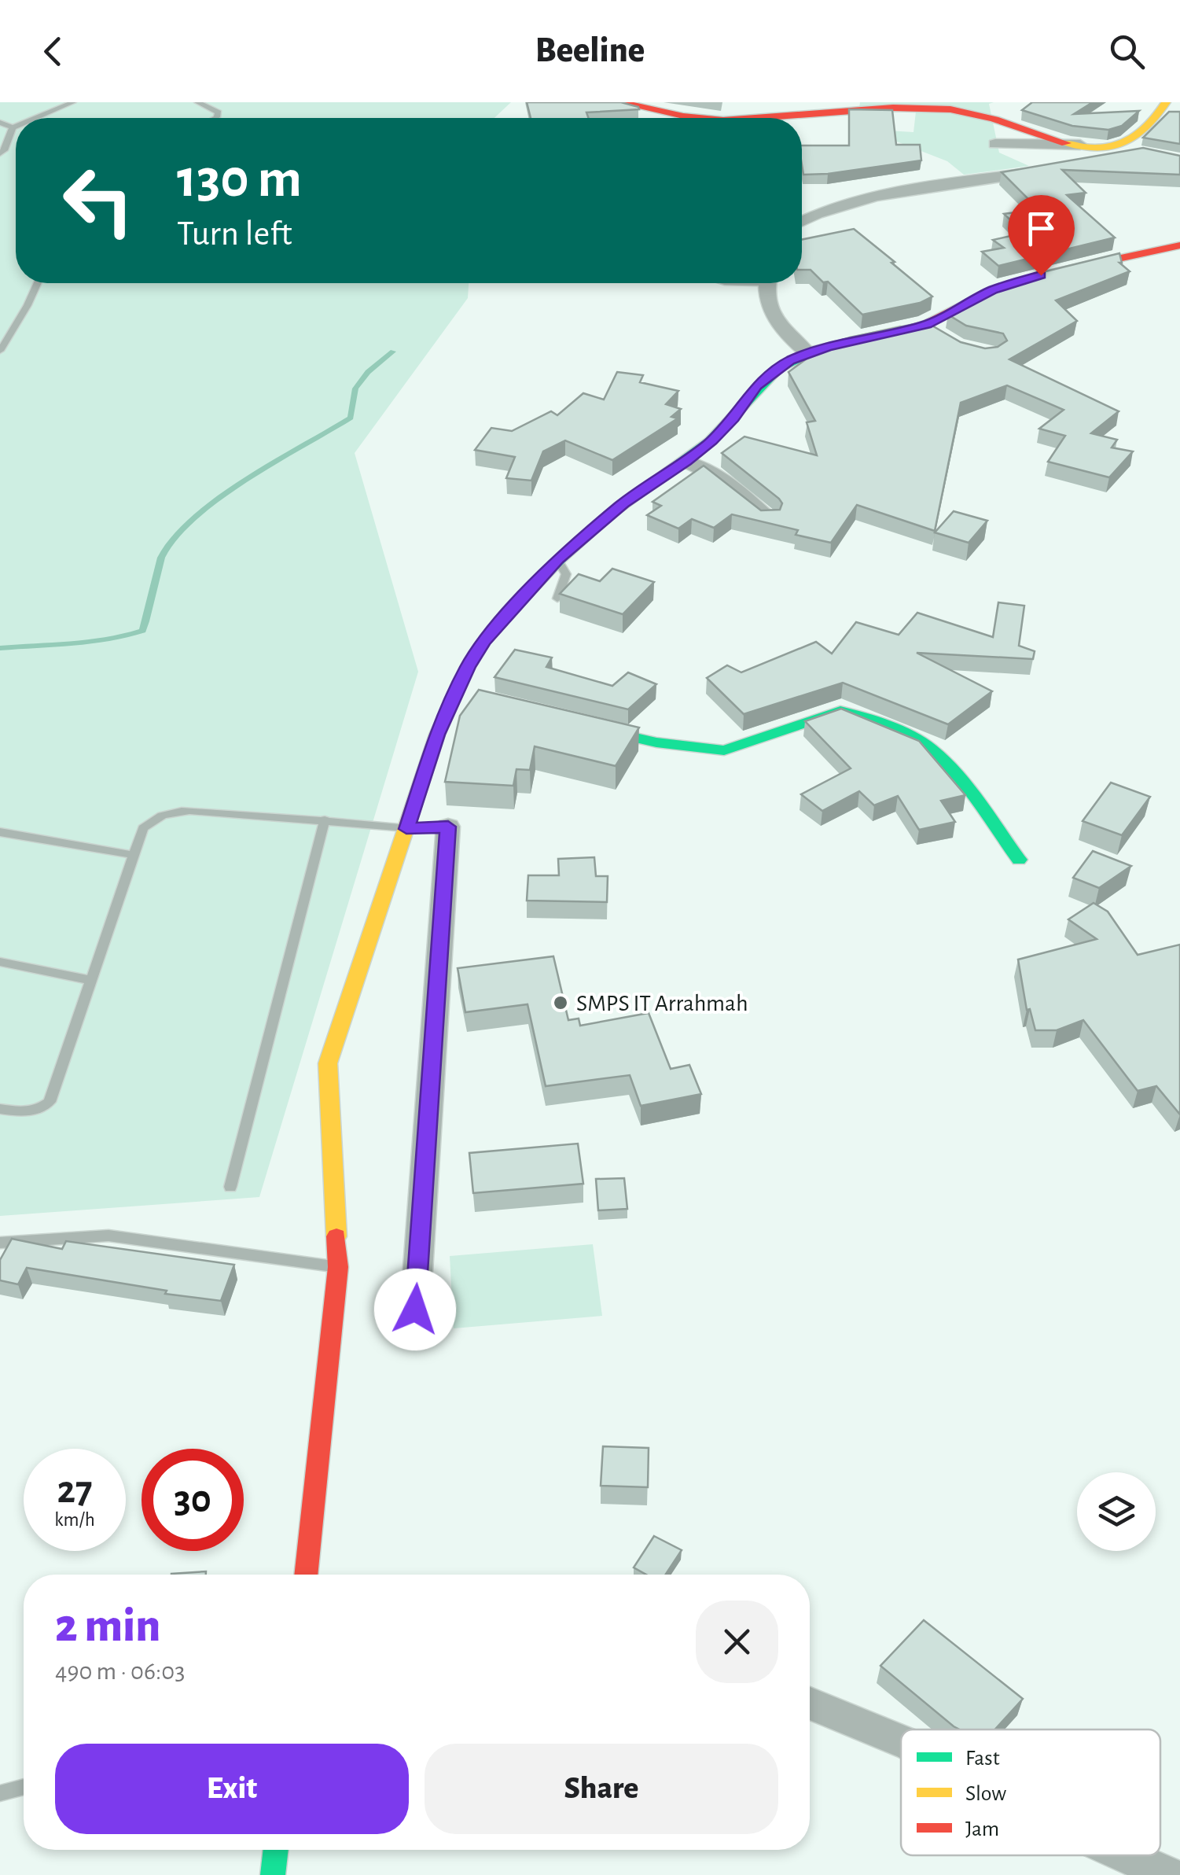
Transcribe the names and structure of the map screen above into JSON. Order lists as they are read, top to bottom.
{
  "places": ["SMPS IT Arrahmah"],
  "legend": ["Fast", "Slow", "Jam"],
  "page": {
    "header": "Beeline",
    "turn": ["130 m", "Turn left"],
    "speed": "27 km/h",
    "limit": "30",
    "heading": ["2 min", "490 m · 06:03"],
    "buttons": ["Exit", "Share"]
  }
}
